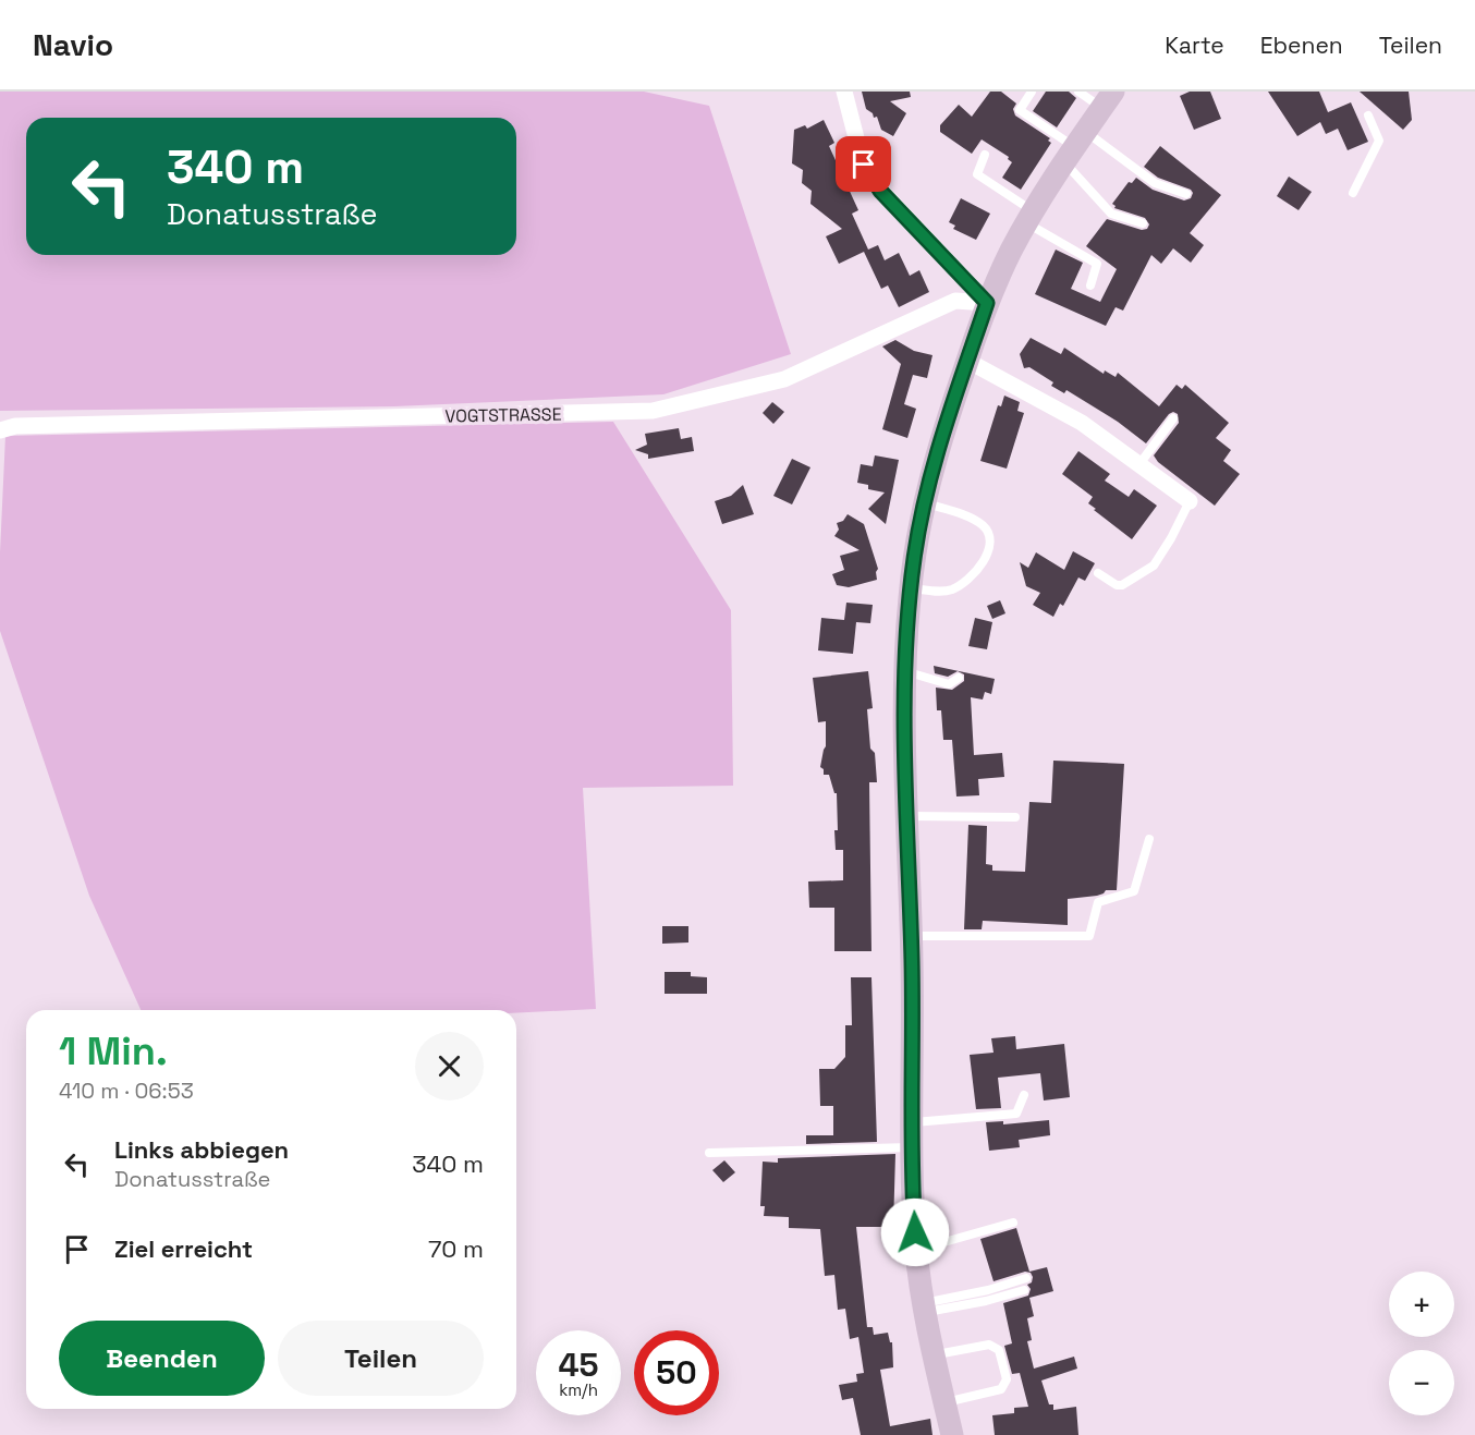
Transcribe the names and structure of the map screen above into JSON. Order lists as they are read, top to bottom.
{
  "streets": {
    "street": ["VOGTSTRASSE"]
  },
  "page": {
    "header": "Navio",
    "nav": ["Karte", "Ebenen", "Teilen"],
    "turn": ["340 m", "Donatusstraße"],
    "heading": ["1 Min.", "410 m · 06:53"],
    "list": [
      {
        "name": "Links abbiegen",
        "note": "Donatusstraße",
        "value": "340 m"
      },
      {
        "name": "Ziel erreicht",
        "value": "70 m"
      }
    ],
    "map_buttons": ["+", "−"],
    "buttons": ["Beenden", "Teilen"],
    "speed": "45 km/h",
    "limit": "50"
  }
}
